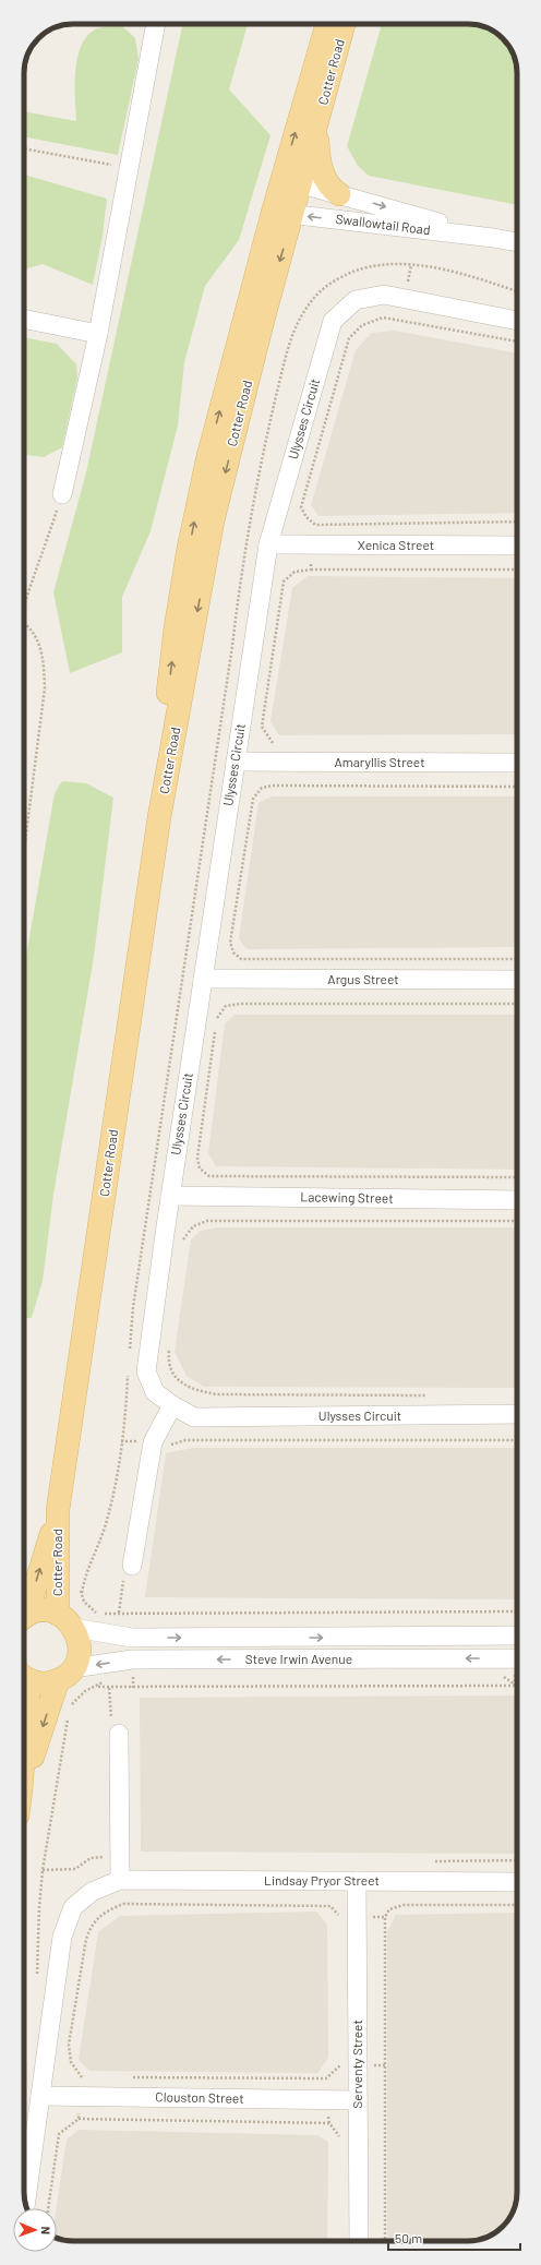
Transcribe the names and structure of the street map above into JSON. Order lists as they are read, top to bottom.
{
  "streets": {
    "main road": ["Cotter Road"],
    "street": [
      "Swallowtail Road",
      "Ulysses Circuit",
      "Xenica Street",
      "Amaryllis Street",
      "Argus Street",
      "Lacewing Street",
      "Steve Irwin Avenue",
      "Lindsay Pryor Street",
      "Serventy Street",
      "Clouston Street"
    ]
  },
  "crossings": [
    ["Cotter Road", "Swallowtail Road"],
    ["Cotter Road", "Steve Irwin Avenue"],
    ["Ulysses Circuit", "Xenica Street"],
    ["Ulysses Circuit", "Amaryllis Street"],
    ["Ulysses Circuit", "Argus Street"],
    ["Ulysses Circuit", "Lacewing Street"],
    ["Lindsay Pryor Street", "Serventy Street"],
    ["Lindsay Pryor Street", "Clouston Street"],
    ["Serventy Street", "Clouston Street"]
  ],
  "scale_bar": "50 m",
  "north": "right"
}
